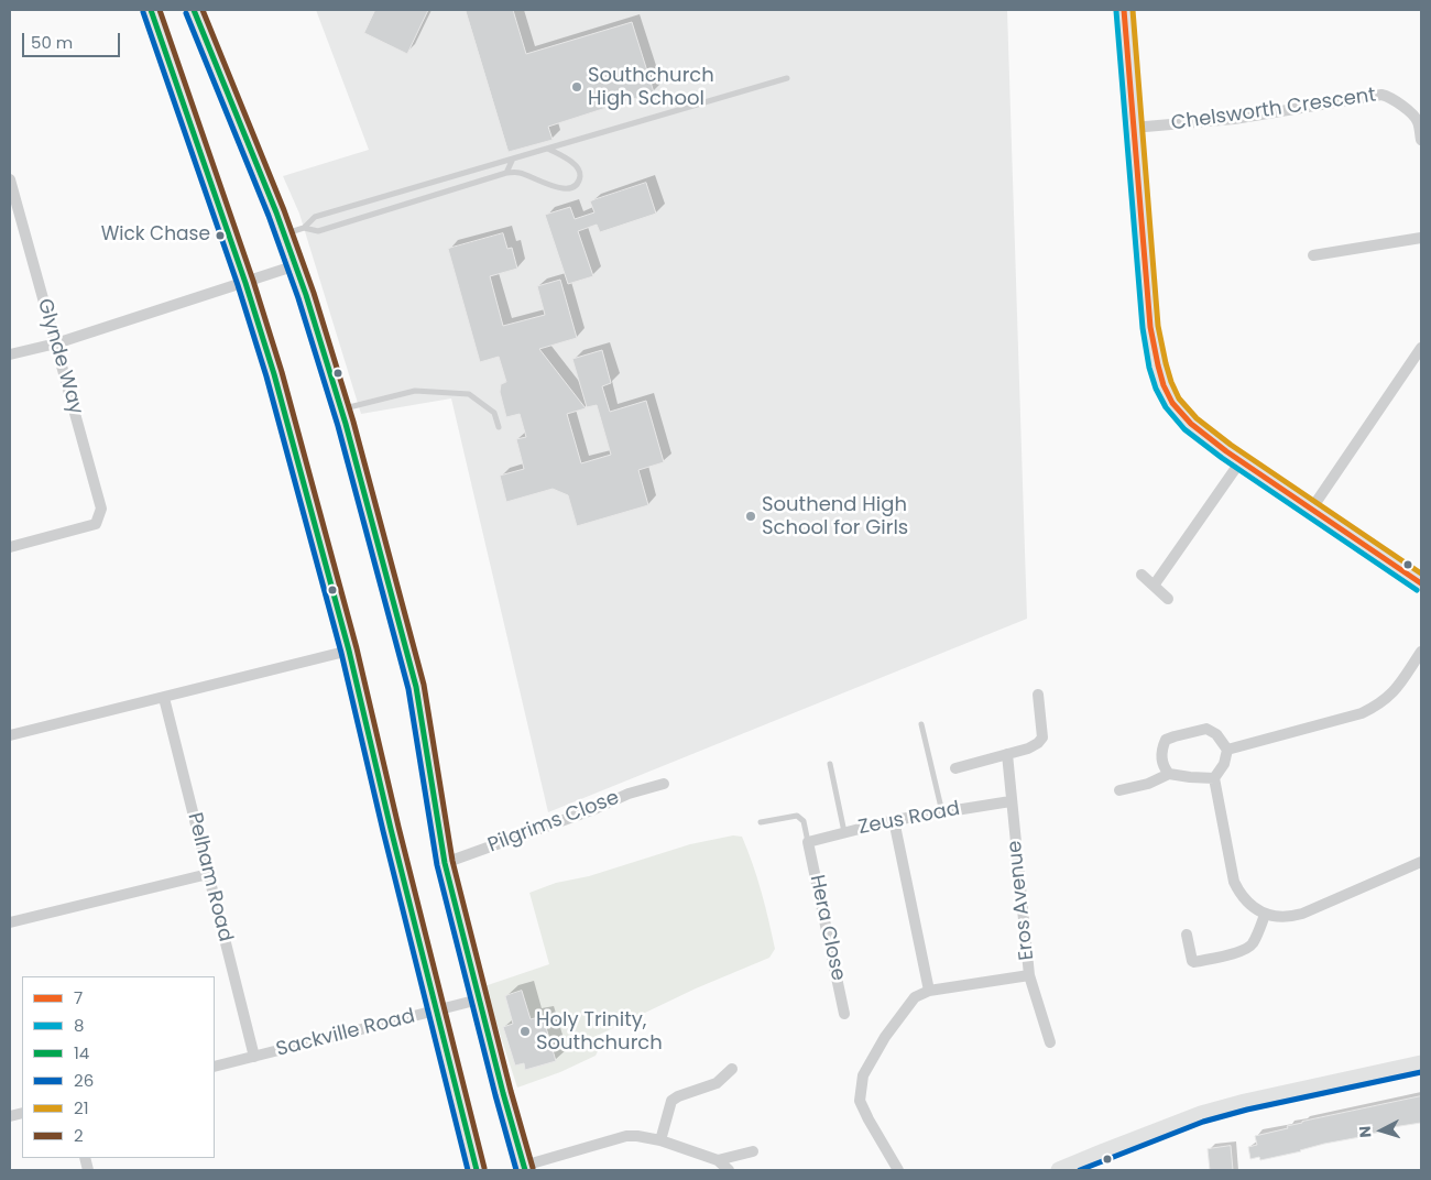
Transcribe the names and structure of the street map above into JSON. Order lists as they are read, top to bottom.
{
  "streets": {
    "street": [
      "Chelsworth Crescent",
      "Glynde Way",
      "Zeus Road",
      "Pilgrims Close",
      "Pelham Road",
      "Eros Avenue",
      "Hera Close",
      "Sackville Road"
    ]
  },
  "crossings": [
    ["Zeus Road", "Eros Avenue"],
    ["Zeus Road", "Hera Close"],
    ["Pelham Road", "Sackville Road"]
  ],
  "places": [
    "Southchurch High School",
    "Wick Chase",
    "Southend High School for Girls",
    "Holy Trinity, Southchurch"
  ],
  "lines": [
    "transit line 7",
    "transit line 14",
    "transit line 21",
    "transit line 2",
    "transit line 8",
    "transit line 26"
  ],
  "legend": [
    "7",
    "8",
    "14",
    "26",
    "21",
    "2"
  ],
  "scale_bar": "50 m",
  "north": "left"
}
